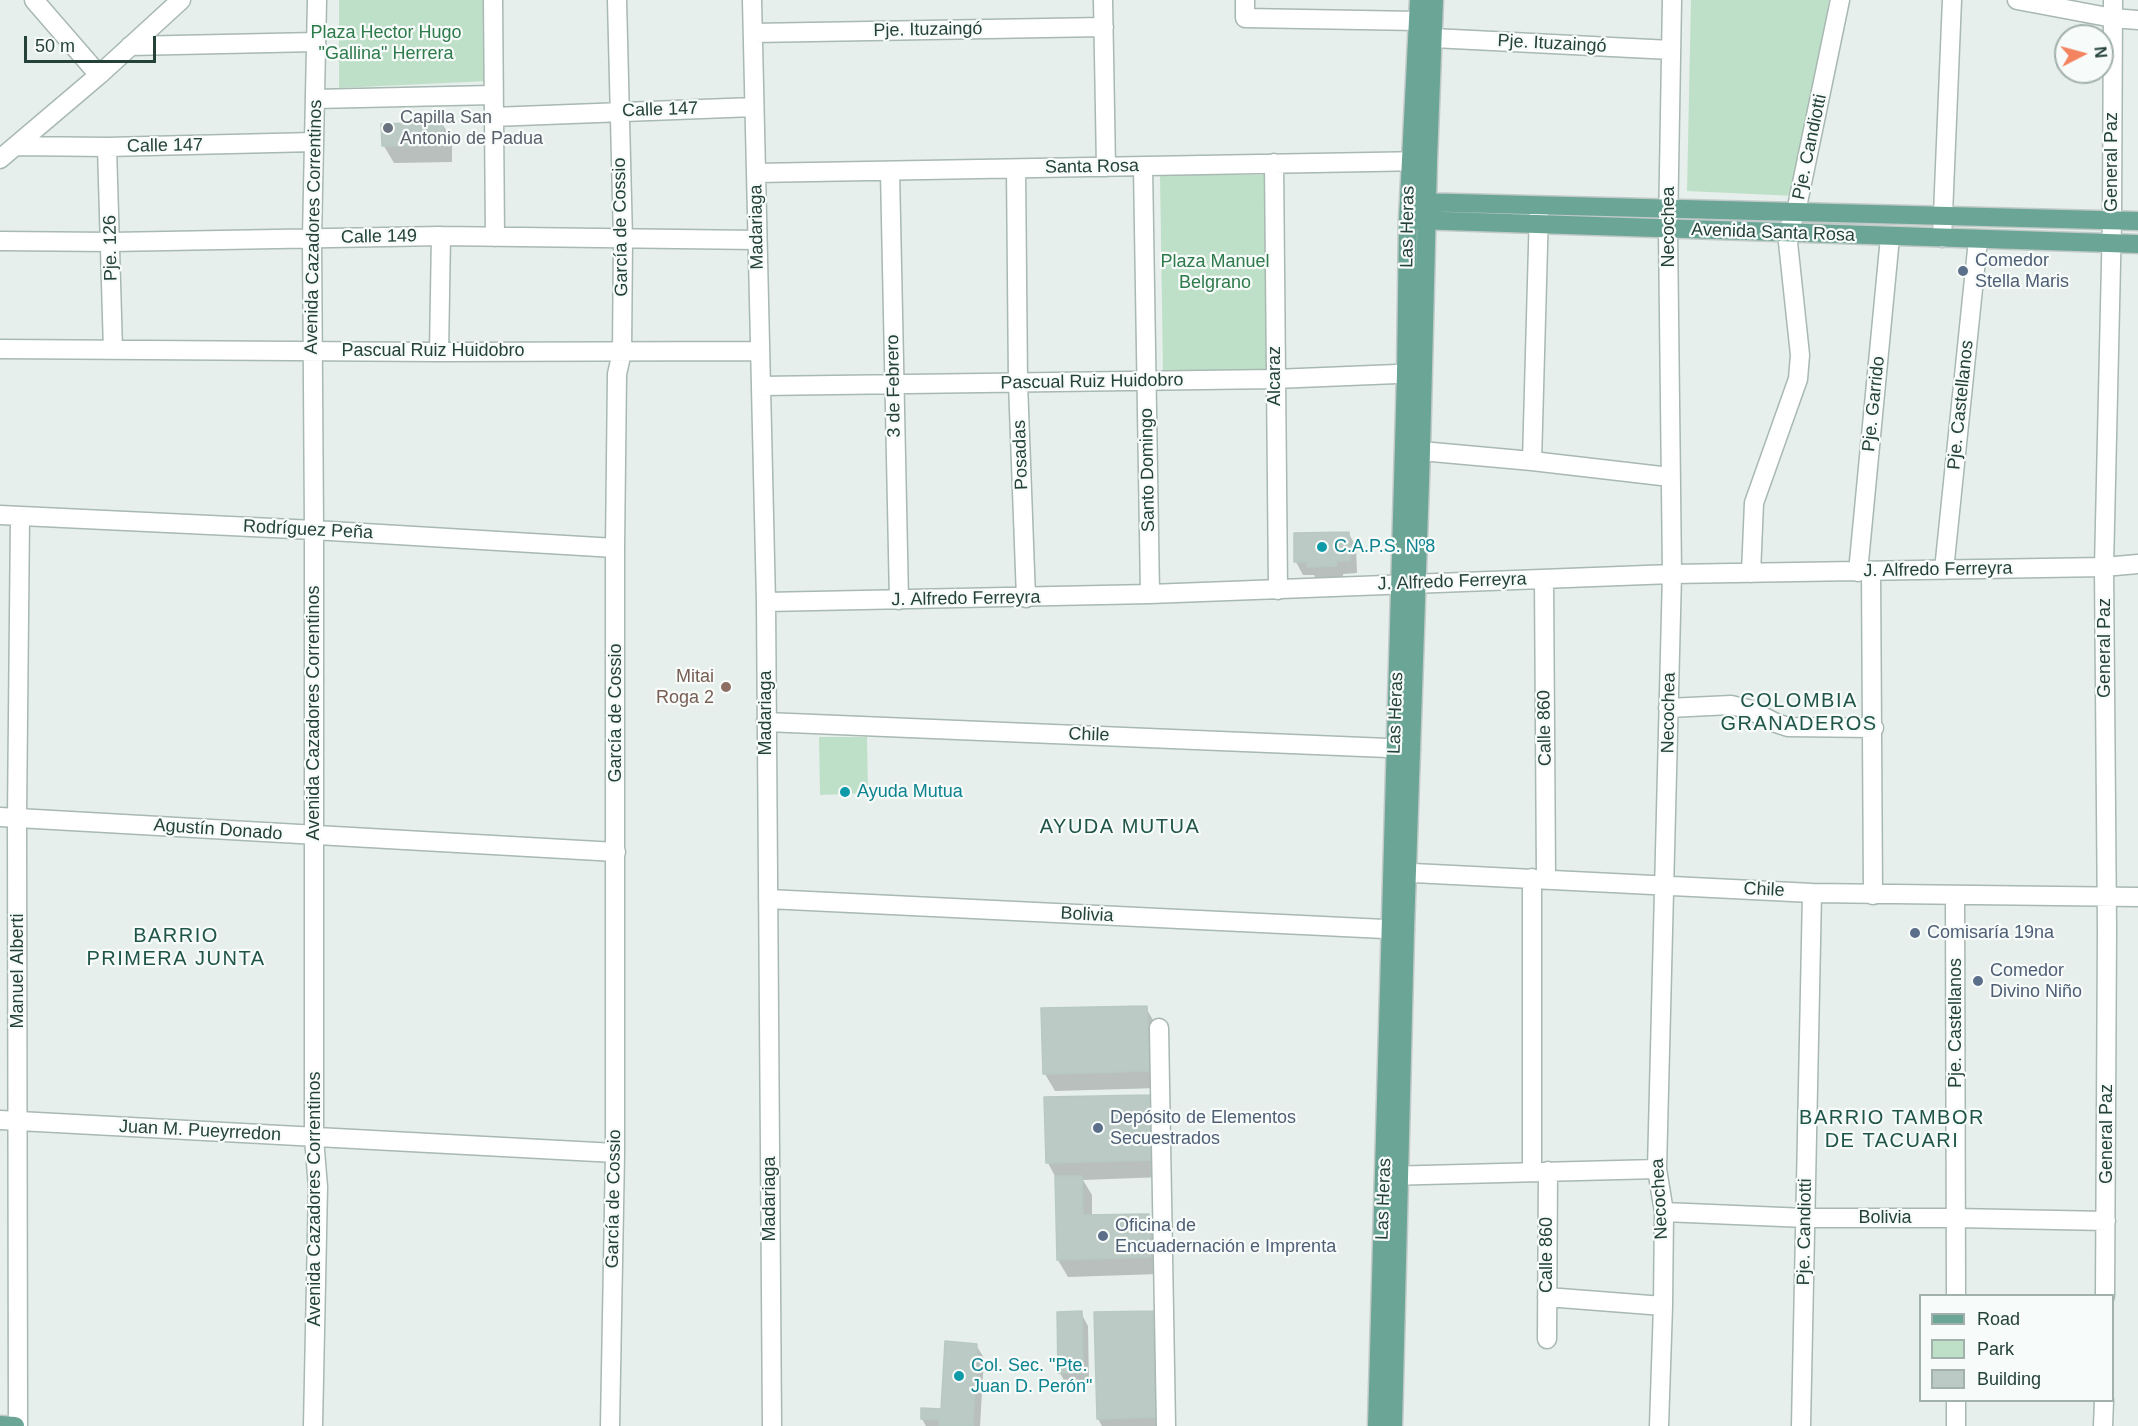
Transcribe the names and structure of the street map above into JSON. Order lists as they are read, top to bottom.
{
  "streets": {
    "main road": ["Las Heras", "Avenida Santa Rosa"],
    "street": [
      "Pje. Ituzaingó",
      "Calle 147",
      "Pje. Candiotti",
      "General Paz",
      "Santa Rosa",
      "Avenida Cazadores Correntinos",
      "García de Cossio",
      "Madariaga",
      "Necochea",
      "Calle 149",
      "Pje. 126",
      "Pascual Ruiz Huidobro",
      "Alcaraz",
      "3 de Febrero",
      "Pje. Garrido",
      "Pje. Castellanos",
      "Posadas",
      "Santo Domingo",
      "Rodríguez Peña",
      "J. Alfredo Ferreyra",
      "Calle 860",
      "Chile",
      "Agustín Donado",
      "Bolivia",
      "Manuel Alberti",
      "Juan M. Pueyrredon"
    ]
  },
  "crossings": [
    ["Pje. Ituzaingó", "Madariaga"],
    ["Pje. Ituzaingó", "Las Heras"],
    ["Pje. Ituzaingó", "Necochea"],
    ["Calle 147", "Avenida Cazadores Correntinos"],
    ["Calle 147", "García de Cossio"],
    ["Calle 147", "Madariaga"],
    ["Calle 147", "Pje. 126"],
    ["Pje. Candiotti", "Avenida Santa Rosa"],
    ["Pje. Candiotti", "J. Alfredo Ferreyra"],
    ["Pje. Candiotti", "Chile"],
    ["Pje. Candiotti", "Bolivia"],
    ["General Paz", "Avenida Santa Rosa"],
    ["General Paz", "J. Alfredo Ferreyra"],
    ["General Paz", "Chile"],
    ["General Paz", "Bolivia"],
    ["Santa Rosa", "Madariaga"],
    ["Santa Rosa", "Las Heras"],
    ["Santa Rosa", "Alcaraz"],
    ["Santa Rosa", "3 de Febrero"],
    ["Santa Rosa", "Posadas"],
    ["Santa Rosa", "Santo Domingo"],
    ["Avenida Cazadores Correntinos", "Calle 149"],
    ["Avenida Cazadores Correntinos", "Pascual Ruiz Huidobro"],
    ["Avenida Cazadores Correntinos", "Rodríguez Peña"],
    ["Avenida Cazadores Correntinos", "Agustín Donado"],
    ["Avenida Cazadores Correntinos", "Juan M. Pueyrredon"],
    ["García de Cossio", "Calle 149"],
    ["García de Cossio", "Pascual Ruiz Huidobro"],
    ["García de Cossio", "Rodríguez Peña"],
    ["García de Cossio", "Agustín Donado"],
    ["García de Cossio", "Juan M. Pueyrredon"],
    ["Madariaga", "Calle 149"],
    ["Madariaga", "Pascual Ruiz Huidobro"],
    ["Madariaga", "J. Alfredo Ferreyra"],
    ["Madariaga", "Chile"],
    ["Madariaga", "Bolivia"],
    ["Las Heras", "Avenida Santa Rosa"],
    ["Las Heras", "Pascual Ruiz Huidobro"],
    ["Las Heras", "J. Alfredo Ferreyra"],
    ["Las Heras", "Chile"],
    ["Las Heras", "Bolivia"],
    ["Necochea", "Avenida Santa Rosa"],
    ["Necochea", "J. Alfredo Ferreyra"],
    ["Necochea", "Chile"],
    ["Necochea", "Bolivia"],
    ["Avenida Santa Rosa", "Pje. Garrido"],
    ["Avenida Santa Rosa", "Pje. Castellanos"],
    ["Calle 149", "Pje. 126"],
    ["Pje. 126", "Pascual Ruiz Huidobro"],
    ["Pascual Ruiz Huidobro", "Alcaraz"],
    ["Pascual Ruiz Huidobro", "3 de Febrero"],
    ["Pascual Ruiz Huidobro", "Posadas"],
    ["Pascual Ruiz Huidobro", "Santo Domingo"],
    ["Alcaraz", "J. Alfredo Ferreyra"],
    ["3 de Febrero", "J. Alfredo Ferreyra"],
    ["Pje. Garrido", "J. Alfredo Ferreyra"],
    ["Pje. Garrido", "Chile"],
    ["Pje. Castellanos", "J. Alfredo Ferreyra"],
    ["Pje. Castellanos", "Chile"],
    ["Pje. Castellanos", "Bolivia"],
    ["Posadas", "J. Alfredo Ferreyra"],
    ["Santo Domingo", "J. Alfredo Ferreyra"],
    ["Rodríguez Peña", "Manuel Alberti"],
    ["J. Alfredo Ferreyra", "Calle 860"],
    ["Calle 860", "Chile"],
    ["Agustín Donado", "Manuel Alberti"],
    ["Manuel Alberti", "Juan M. Pueyrredon"]
  ],
  "districts": [
    "COLOMBIA GRANADEROS",
    "AYUDA MUTUA",
    "BARRIO PRIMERA JUNTA",
    "BARRIO TAMBOR DE TACUARI"
  ],
  "parks": ["Plaza Hector Hugo \"Gallina\" Herrera", "Plaza Manuel Belgrano"],
  "places": [
    "Capilla San Antonio de Padua",
    "Comedor Stella Maris",
    "C.A.P.S. Nº8",
    "Mitai Roga 2",
    "Ayuda Mutua",
    "Comisaría 19na",
    "Comedor Divino Niño",
    "Depósito de Elementos Secuestrados",
    "Oficina de Encuadernación e Imprenta",
    "Col. Sec. \"Pte. Juan D. Perón\""
  ],
  "legend": ["Road", "Park", "Building"],
  "scale_bar": "50 m",
  "north": "right"
}
